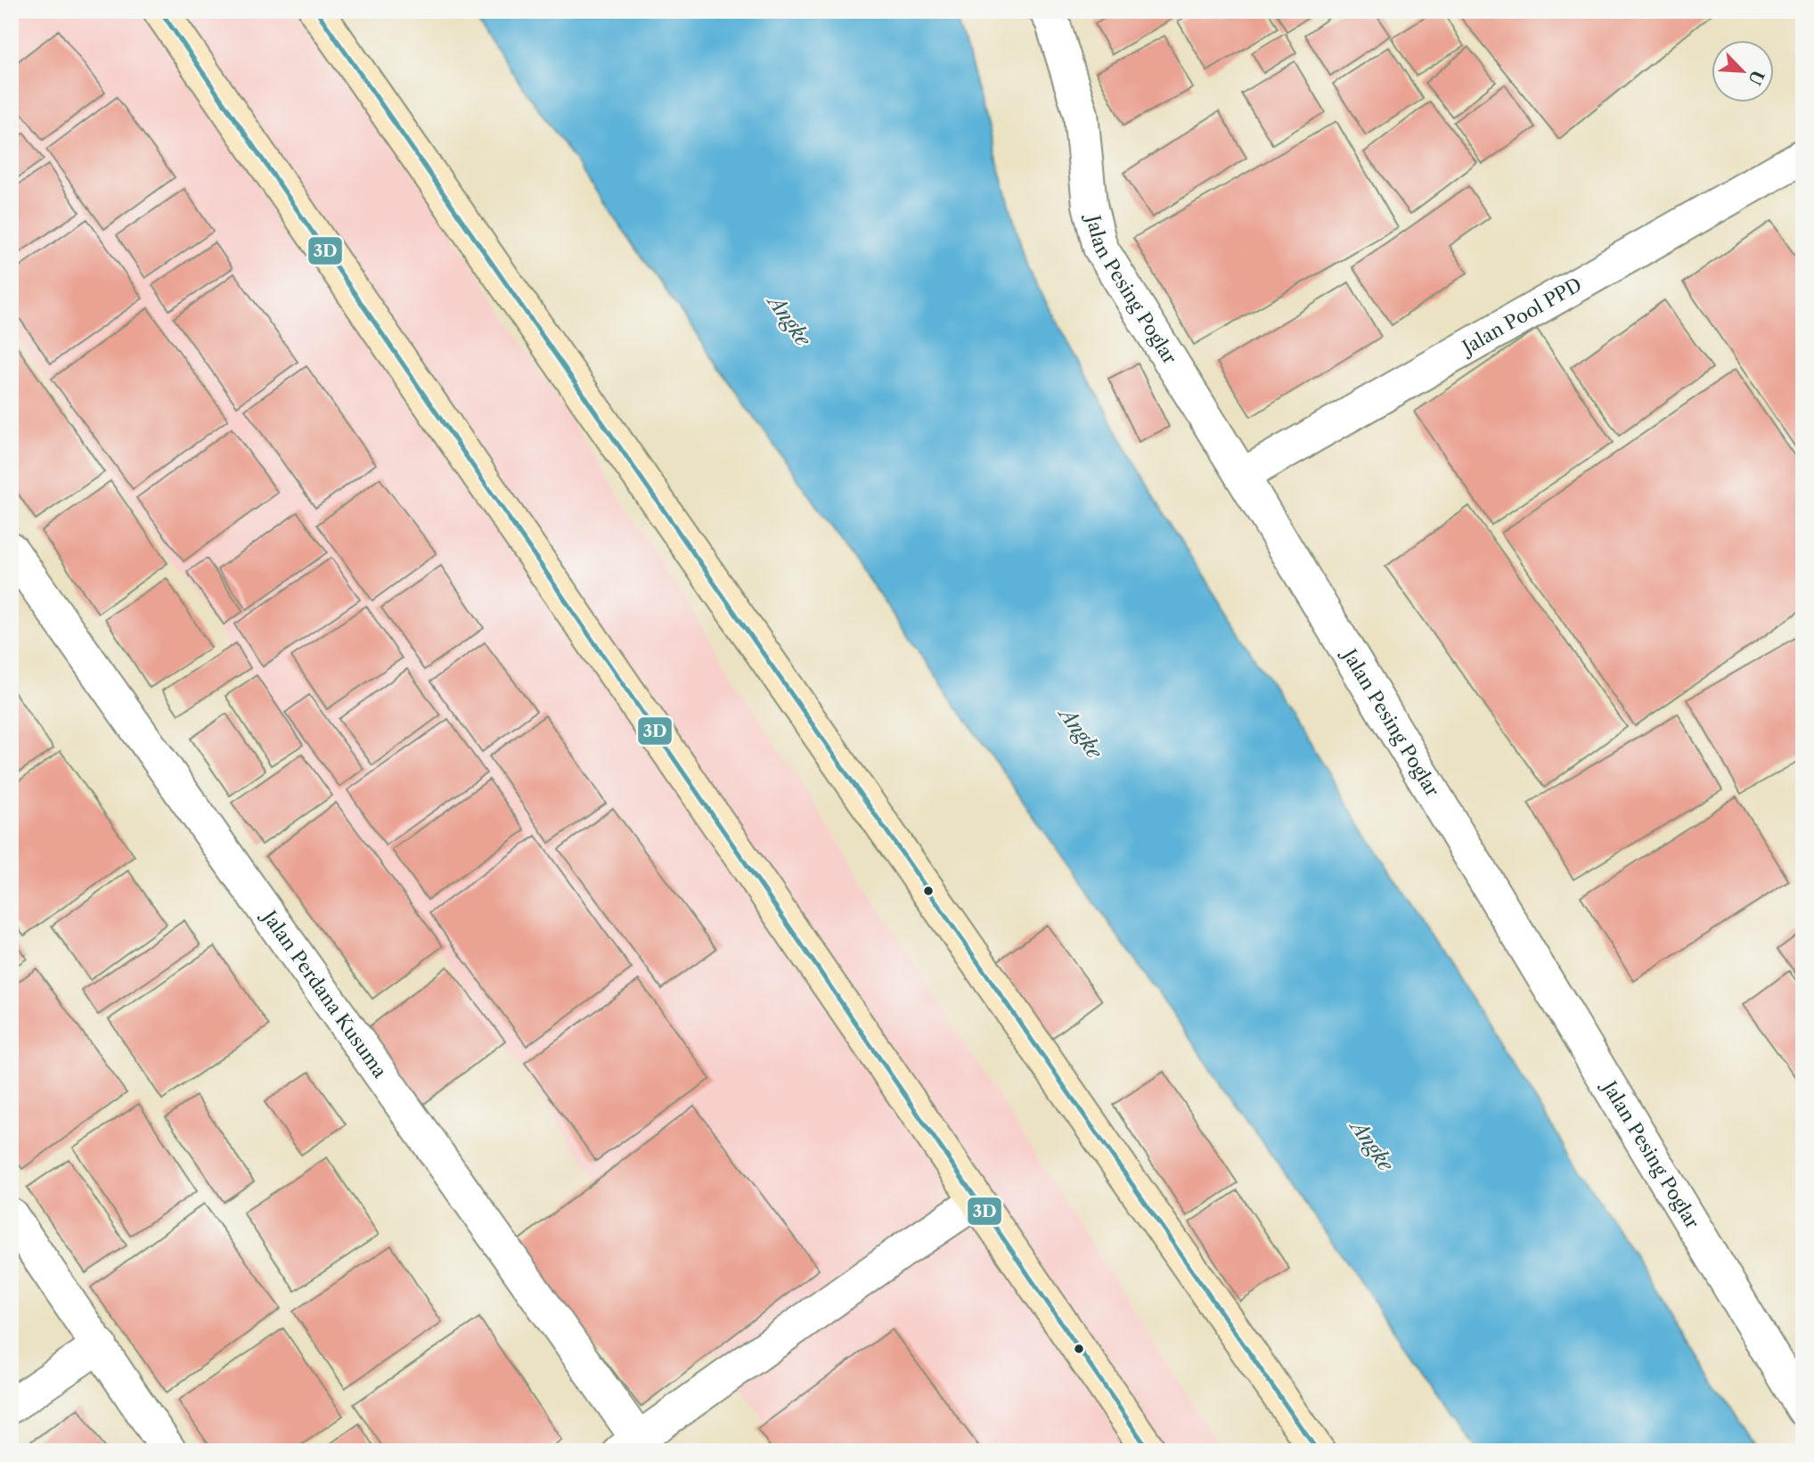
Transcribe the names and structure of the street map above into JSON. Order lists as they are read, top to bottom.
{
  "streets": {
    "street": ["Jalan Pesing Poglar", "Jalan Pool PPD", "Jalan Perdana Kusuma"]
  },
  "crossings": [
    ["Jalan Pesing Poglar", "Jalan Pool PPD"]
  ],
  "water": ["Angke"],
  "lines": ["transit line 3D"],
  "north": "bottom right"
}
